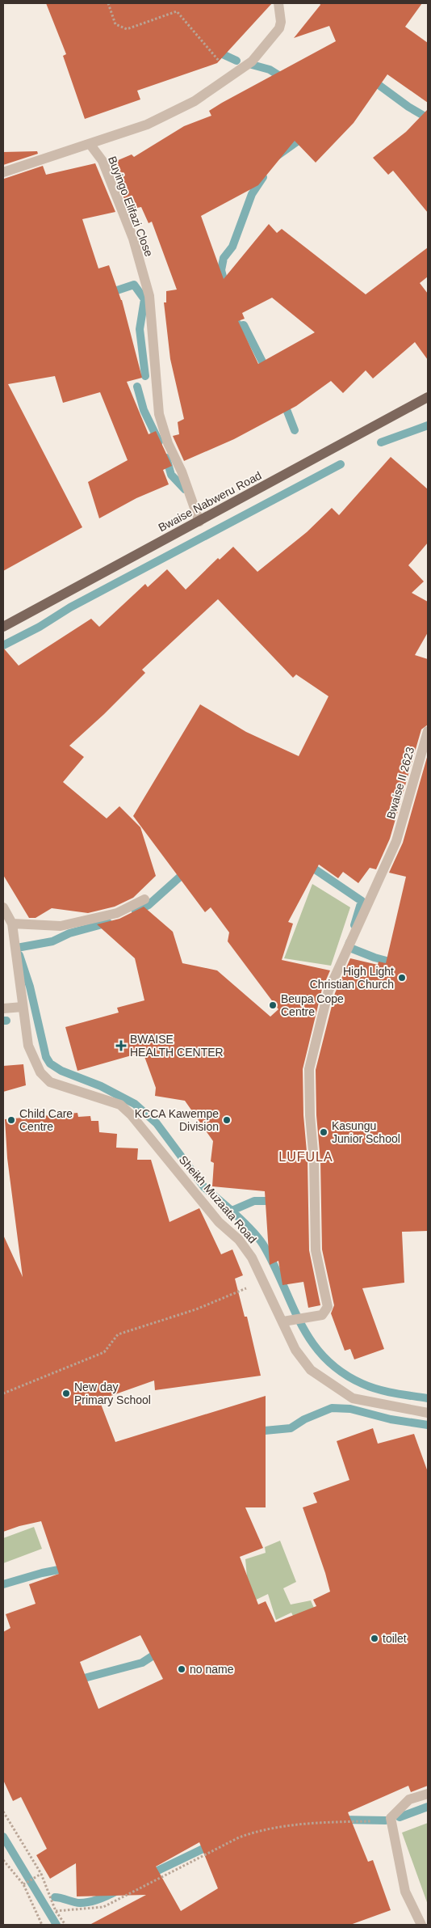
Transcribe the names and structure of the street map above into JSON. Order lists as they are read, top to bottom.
{
  "streets": {
    "main road": ["Bwaise Nabweru Road"],
    "street": ["Buyingo Elifazi Close", "Bwaise II 2623", "Sheikh Muzaata Road"]
  },
  "crossings": [
    ["Buyingo Elifazi Close", "Bwaise Nabweru Road"],
    ["Bwaise II 2623", "Sheikh Muzaata Road"]
  ],
  "districts": ["LUFULA"],
  "places": {
    "other": [
      "High Light Christian Church",
      "Beupa Cope Centre",
      "Child Care Centre",
      "KCCA Kawempe Division",
      "Kasungu Junior School",
      "New day Primary School",
      "toilet",
      "no name"
    ],
    "health": ["BWAISE HEALTH CENTER"]
  }
}
